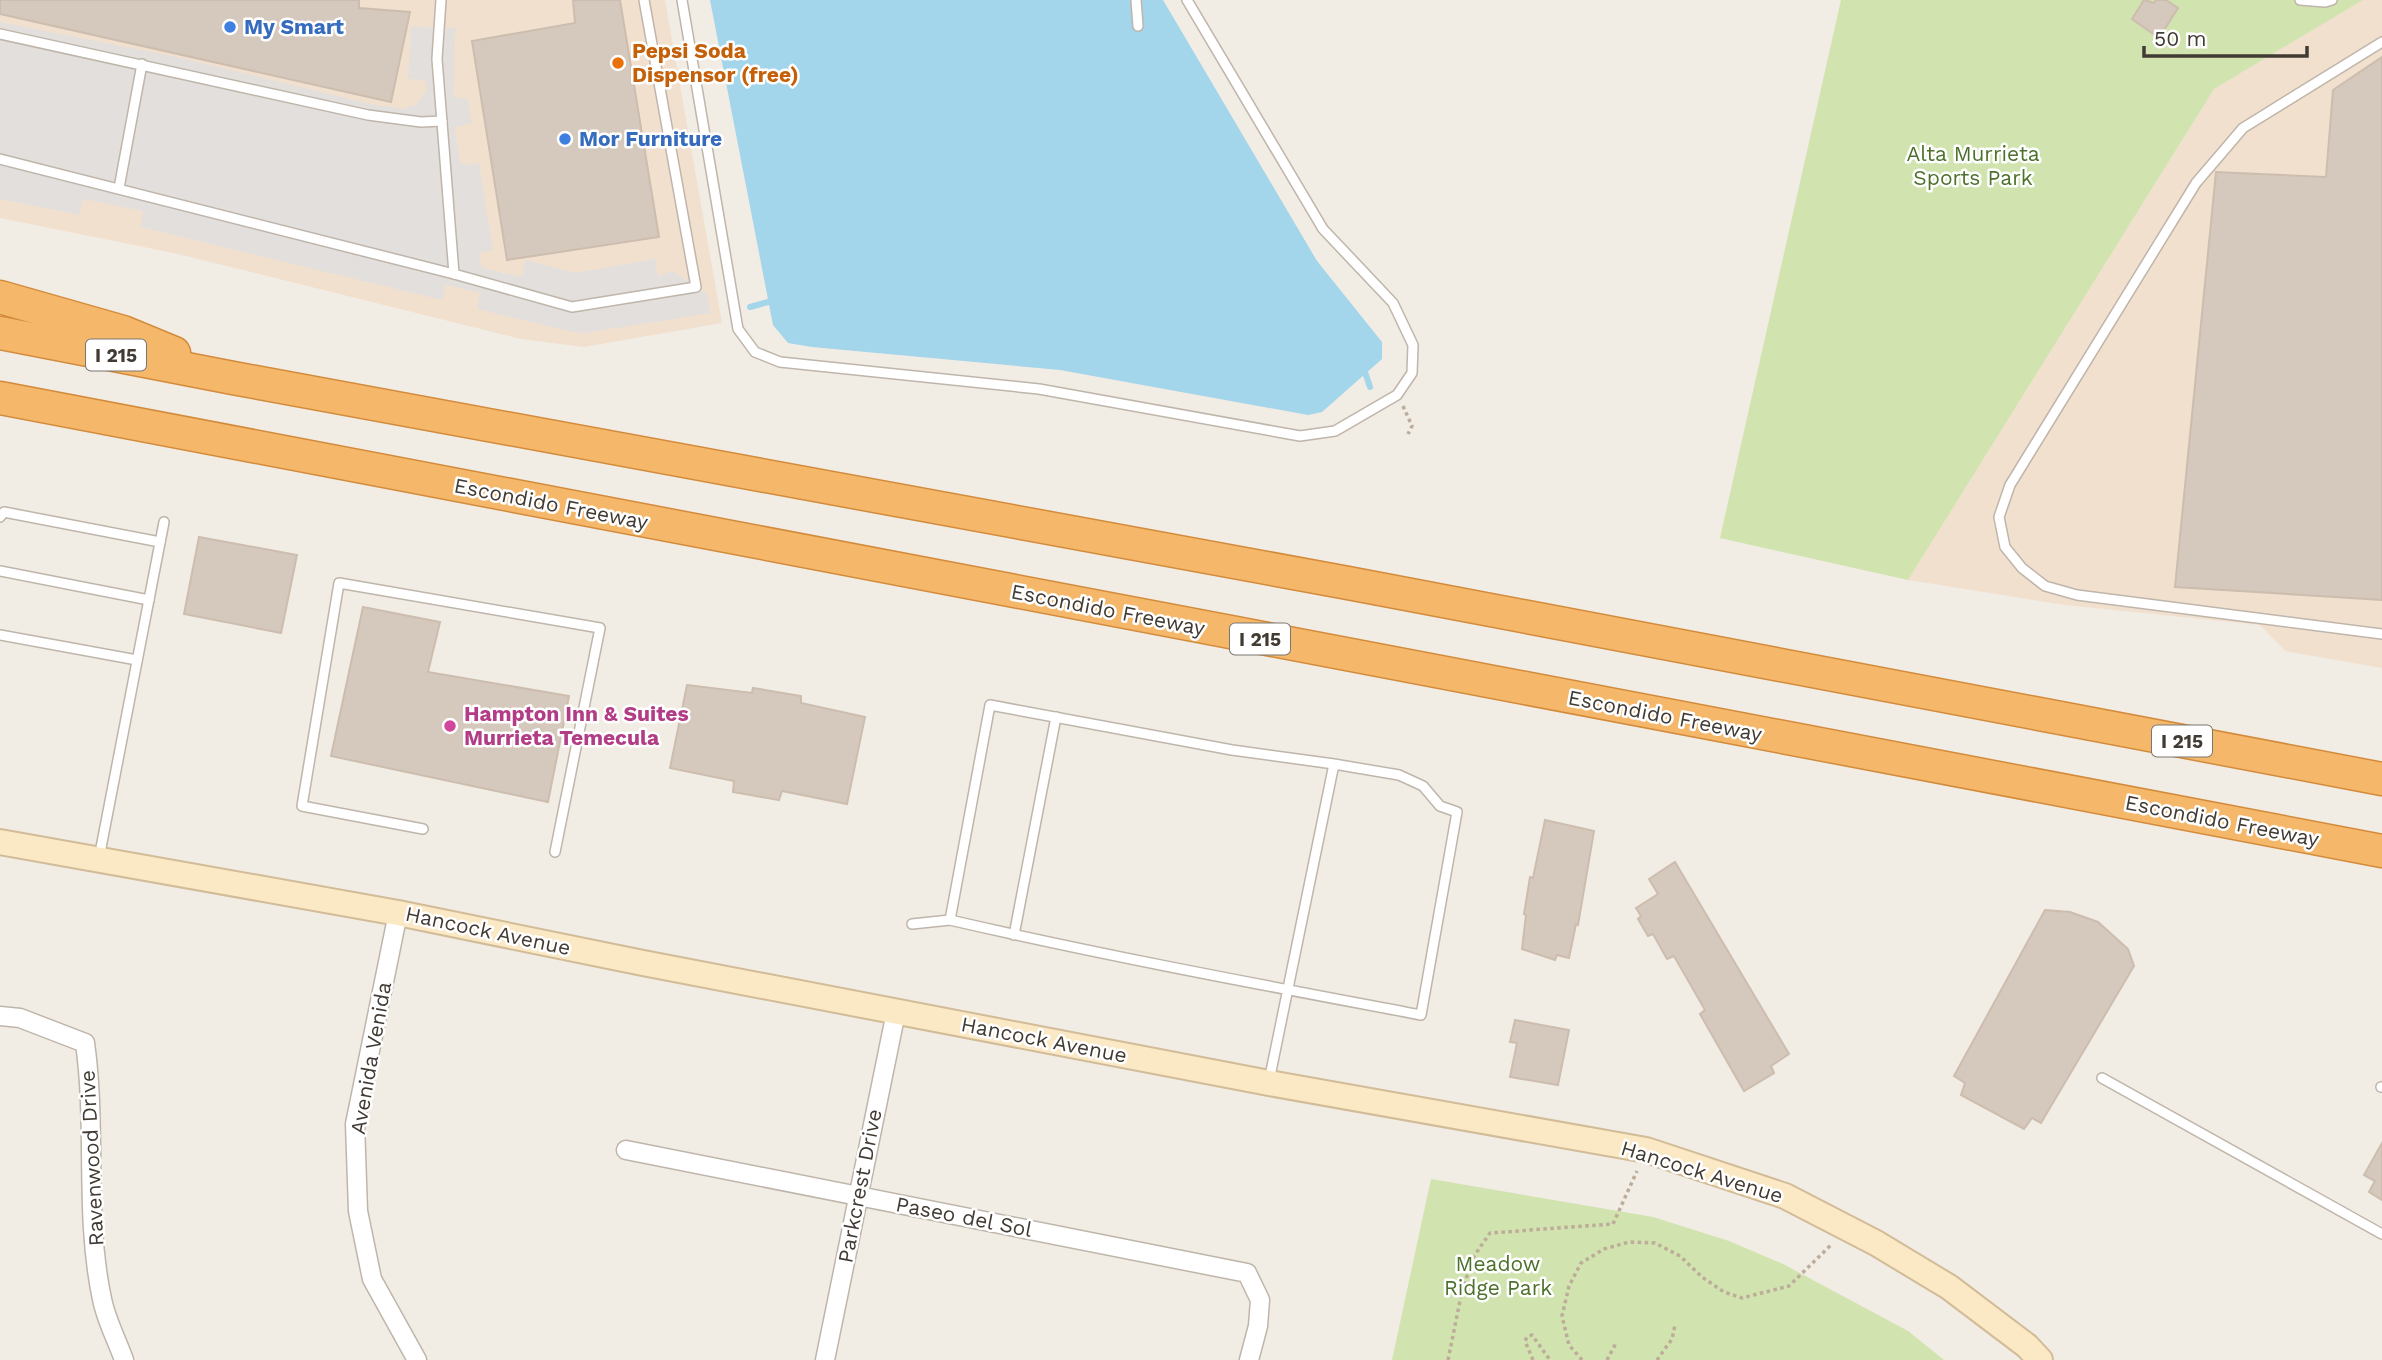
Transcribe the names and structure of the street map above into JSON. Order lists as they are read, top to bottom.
{
  "streets": {
    "highway": ["I 215", "Escondido Freeway"],
    "main road": ["Hancock Avenue"],
    "street": [
      "Avenida Venida",
      "Ravenwood Drive",
      "Parkcrest Drive",
      "Paseo del Sol"
    ]
  },
  "crossings": [
    ["Hancock Avenue", "Avenida Venida"],
    ["Hancock Avenue", "Parkcrest Drive"],
    ["Parkcrest Drive", "Paseo del Sol"]
  ],
  "parks": ["Alta Murrieta Sports Park", "Meadow Ridge Park"],
  "places": [
    "My Smart",
    "Pepsi Soda Dispensor (free)",
    "Mor Furniture",
    "Hampton Inn & Suites Murrieta Temecula"
  ],
  "scale_bar": "50 m"
}
